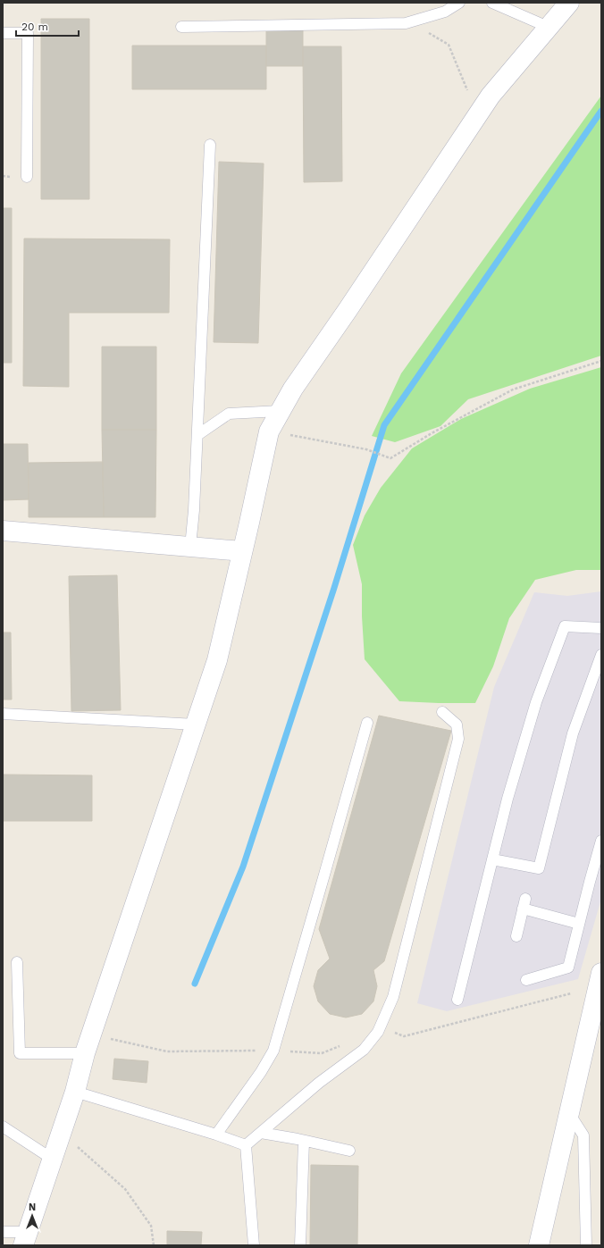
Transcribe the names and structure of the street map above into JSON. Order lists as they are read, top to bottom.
{
  "scale_bar": "20 m",
  "north": "top"
}
